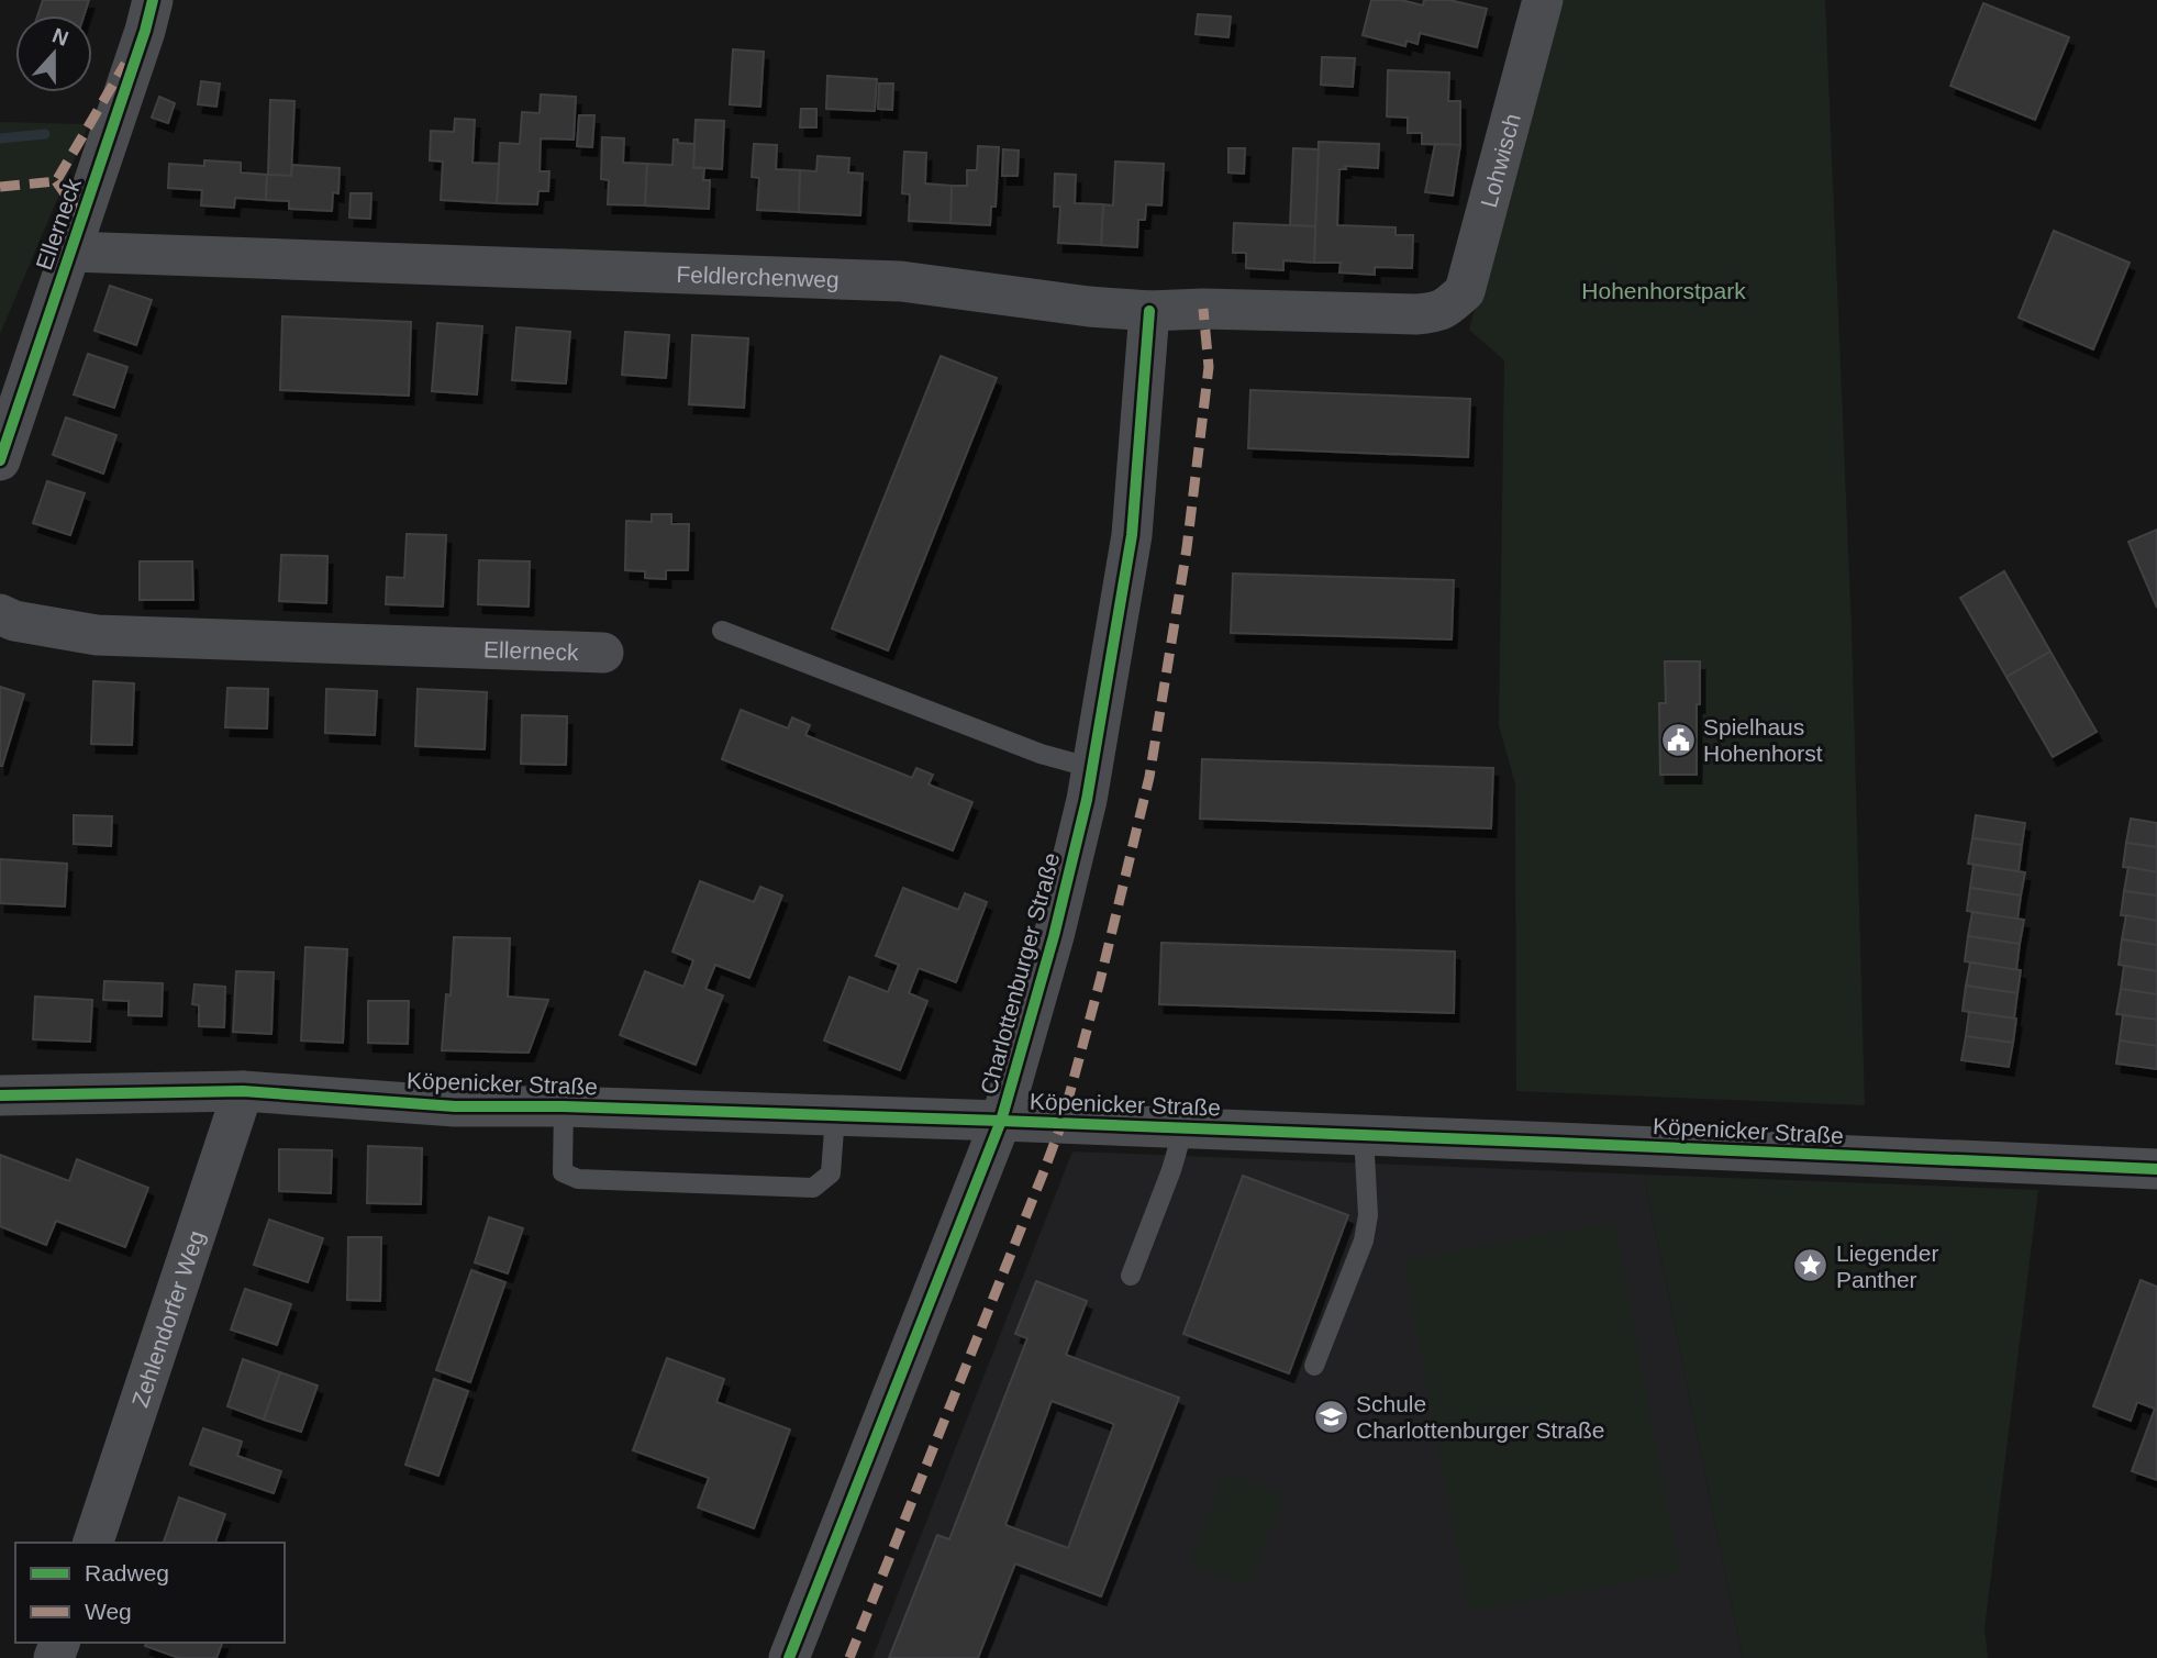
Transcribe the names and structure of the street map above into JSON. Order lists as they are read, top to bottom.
{
  "streets": {
    "street": [
      "Lohwisch",
      "Ellerneck",
      "Feldlerchenweg",
      "Charlottenburger Straße",
      "Köpenicker Straße",
      "Zehlendorfer Weg"
    ]
  },
  "crossings": [
    ["Lohwisch", "Feldlerchenweg"],
    ["Ellerneck", "Feldlerchenweg"],
    ["Feldlerchenweg", "Charlottenburger Straße"],
    ["Charlottenburger Straße", "Köpenicker Straße"],
    ["Köpenicker Straße", "Zehlendorfer Weg"]
  ],
  "parks": ["Hohenhorstpark"],
  "places": {
    "public building": ["Spielhaus Hohenhorst"],
    "place": ["Liegender Panther"],
    "school or university": ["Schule Charlottenburger Straße"]
  },
  "legend": ["Radweg", "Weg"],
  "north": "top"
}
